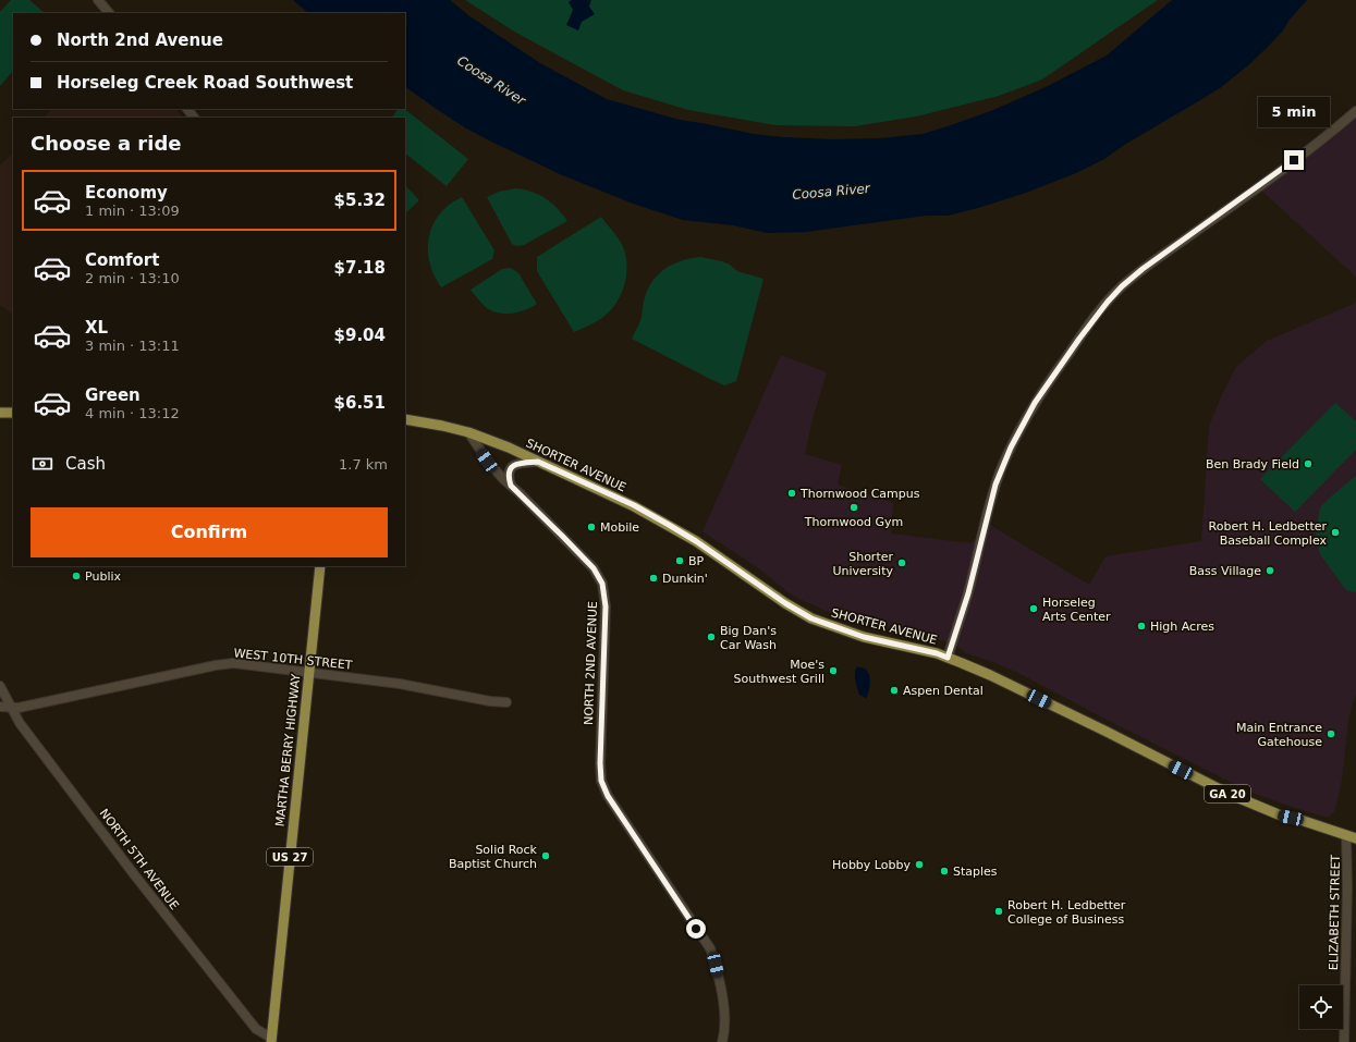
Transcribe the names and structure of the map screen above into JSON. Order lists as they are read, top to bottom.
{
  "streets": {
    "main road": [
      "SHORTER AVENUE",
      "MARTHA BERRY HIGHWAY",
      "GA 20",
      "US 27"
    ],
    "street": [
      "WEST 10TH STREET",
      "NORTH 2ND AVENUE",
      "NORTH 5TH AVENUE",
      "ELIZABETH STREET"
    ]
  },
  "crossings": [
    ["SHORTER AVENUE", "NORTH 2ND AVENUE"],
    ["SHORTER AVENUE", "GA 20"],
    ["SHORTER AVENUE", "ELIZABETH STREET"],
    ["WEST 10TH STREET", "MARTHA BERRY HIGHWAY"],
    ["WEST 10TH STREET", "NORTH 5TH AVENUE"],
    ["NORTH 2ND AVENUE", "GA 20"],
    ["MARTHA BERRY HIGHWAY", "NORTH 5TH AVENUE"]
  ],
  "water": ["Coosa River"],
  "places": [
    "Ben Brady Field",
    "Thornwood Campus",
    "Thornwood Gym",
    "Mobile",
    "Robert H. Ledbetter Baseball Complex",
    "BP",
    "Shorter University",
    "Bass Village",
    "Publix",
    "Dunkin'",
    "Horseleg Arts Center",
    "High Acres",
    "Big Dan's Car Wash",
    "Moe's Southwest Grill",
    "Aspen Dental",
    "Main Entrance Gatehouse",
    "Solid Rock Baptist Church",
    "Hobby Lobby",
    "Staples",
    "Robert H. Ledbetter College of Business"
  ],
  "page": {
    "banner": ["North 2nd Avenue", "Horseleg Creek Road Southwest"],
    "bubble": "5 min",
    "heading": "Choose a ride",
    "list": [
      {
        "name": "Economy",
        "note": "1 min · 13:09",
        "value": "$5.32"
      },
      {
        "name": "Comfort",
        "note": "2 min · 13:10",
        "value": "$7.18"
      },
      {
        "name": "XL",
        "note": "3 min · 13:11",
        "value": "$9.04"
      },
      {
        "name": "Green",
        "note": "4 min · 13:12",
        "value": "$6.51"
      }
    ],
    "pay": ["Cash", "1.7 km"],
    "buttons": "Confirm"
  }
}
